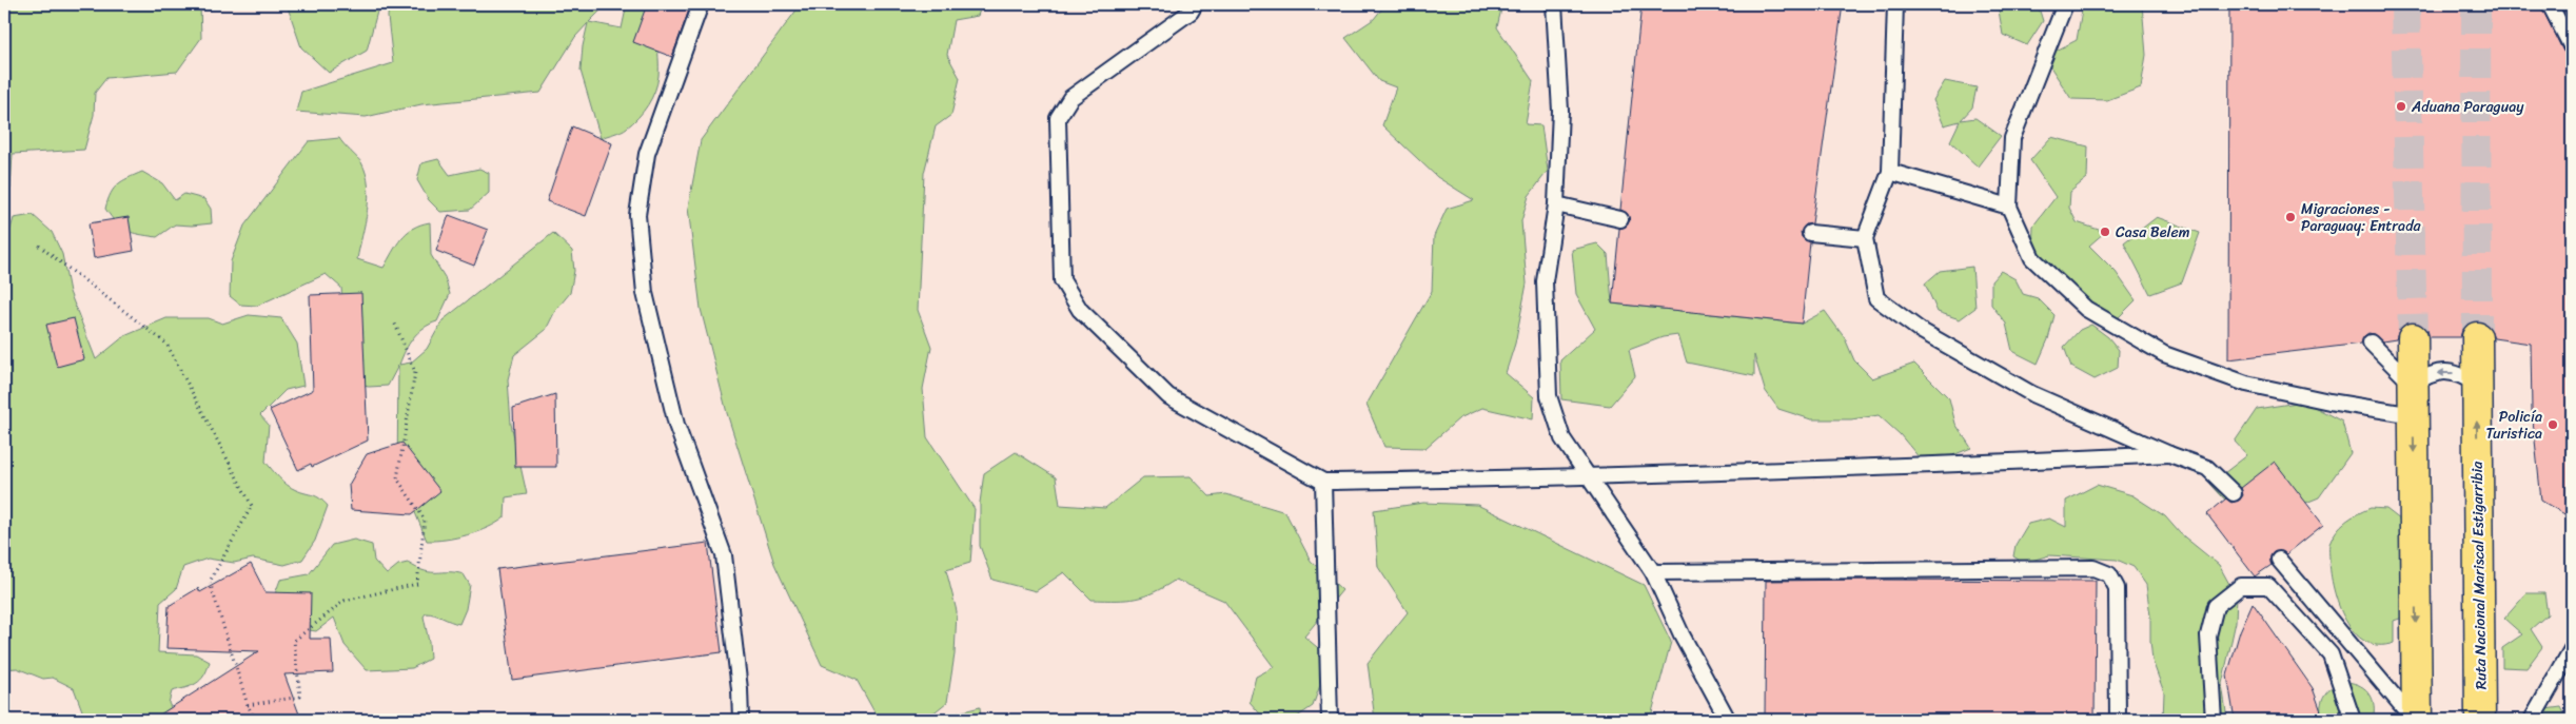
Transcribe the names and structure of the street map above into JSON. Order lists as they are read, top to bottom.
{
  "streets": {
    "highway": ["Ruta Nacional Mariscal Estigarribia"]
  },
  "places": [
    "Aduana Paraguay",
    "Migraciones - Paraguay: Entrada",
    "Casa Belem",
    "Policía Turistica"
  ]
}
